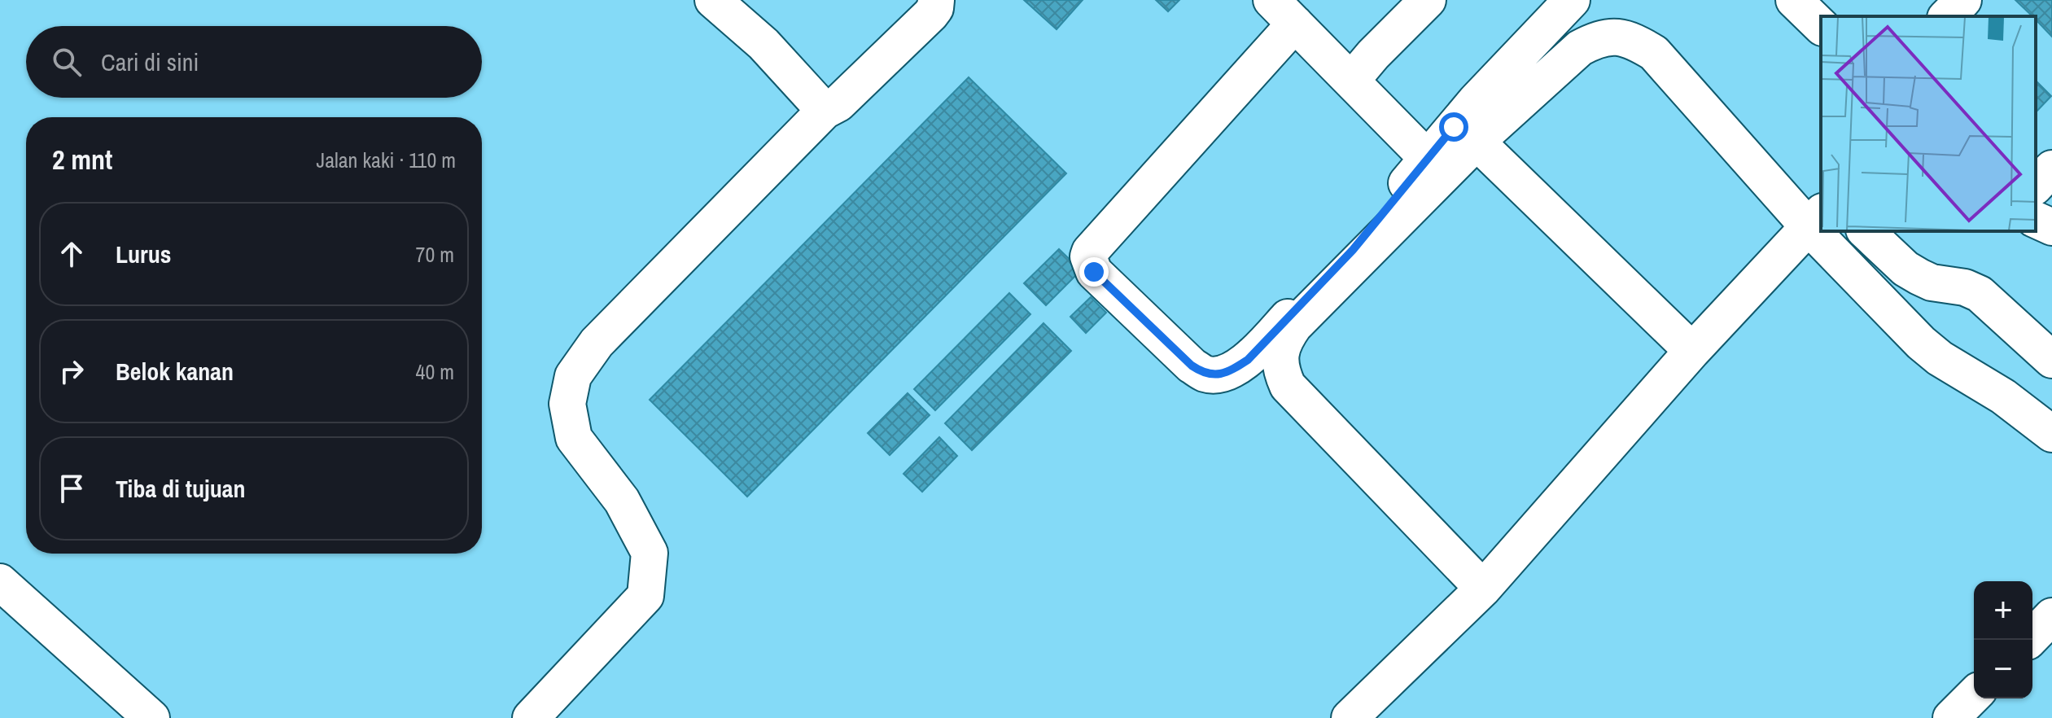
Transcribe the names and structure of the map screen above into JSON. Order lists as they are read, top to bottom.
{
  "page": {
    "search": "Cari di sini",
    "heading": ["2 mnt", "Jalan kaki · 110 m"],
    "list": [
      ["Lurus", "70 m"],
      ["Belok kanan", "40 m"],
      "Tiba di tujuan"
    ],
    "map_buttons": ["+", "−"]
  }
}
